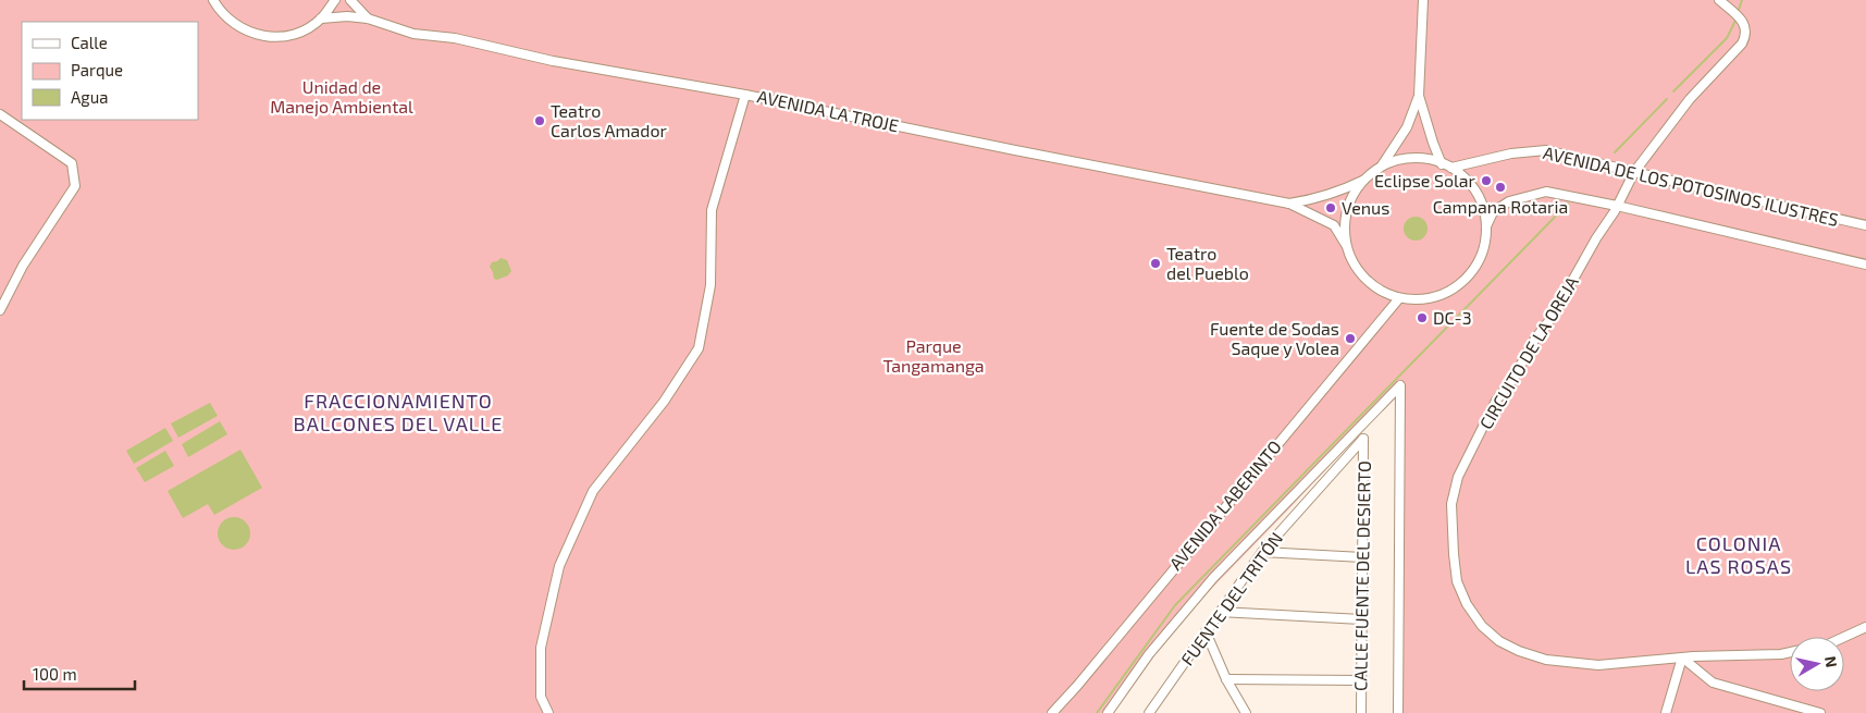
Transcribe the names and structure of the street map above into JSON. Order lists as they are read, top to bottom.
{
  "streets": {
    "street": [
      "AVENIDA LA TROJE",
      "AVENIDA DE LOS POTOSINOS ILUSTRES",
      "CIRCUITO DE LA OREJA",
      "AVENIDA LABERINTO",
      "CALLE FUENTE DEL DESIERTO",
      "FUENTE DEL TRITÓN"
    ]
  },
  "crossings": [
    ["AVENIDA LA TROJE", "AVENIDA DE LOS POTOSINOS ILUSTRES"],
    ["AVENIDA LA TROJE", "AVENIDA LABERINTO"],
    ["AVENIDA DE LOS POTOSINOS ILUSTRES", "CIRCUITO DE LA OREJA"],
    ["AVENIDA DE LOS POTOSINOS ILUSTRES", "AVENIDA LABERINTO"],
    ["CALLE FUENTE DEL DESIERTO", "FUENTE DEL TRITÓN"]
  ],
  "districts": ["FRACCIONAMIENTO BALCONES DEL VALLE", "COLONIA LAS ROSAS"],
  "parks": ["Unidad de Manejo Ambiental", "Parque Tangamanga"],
  "places": [
    "Teatro Carlos Amador",
    "Eclipse Solar",
    "Campana Rotaria",
    "Venus",
    "Teatro del Pueblo",
    "DC-3",
    "Fuente de Sodas Saque y Volea"
  ],
  "legend": ["Calle", "Parque", "Agua"],
  "scale_bar": "100 m",
  "north": "right"
}
